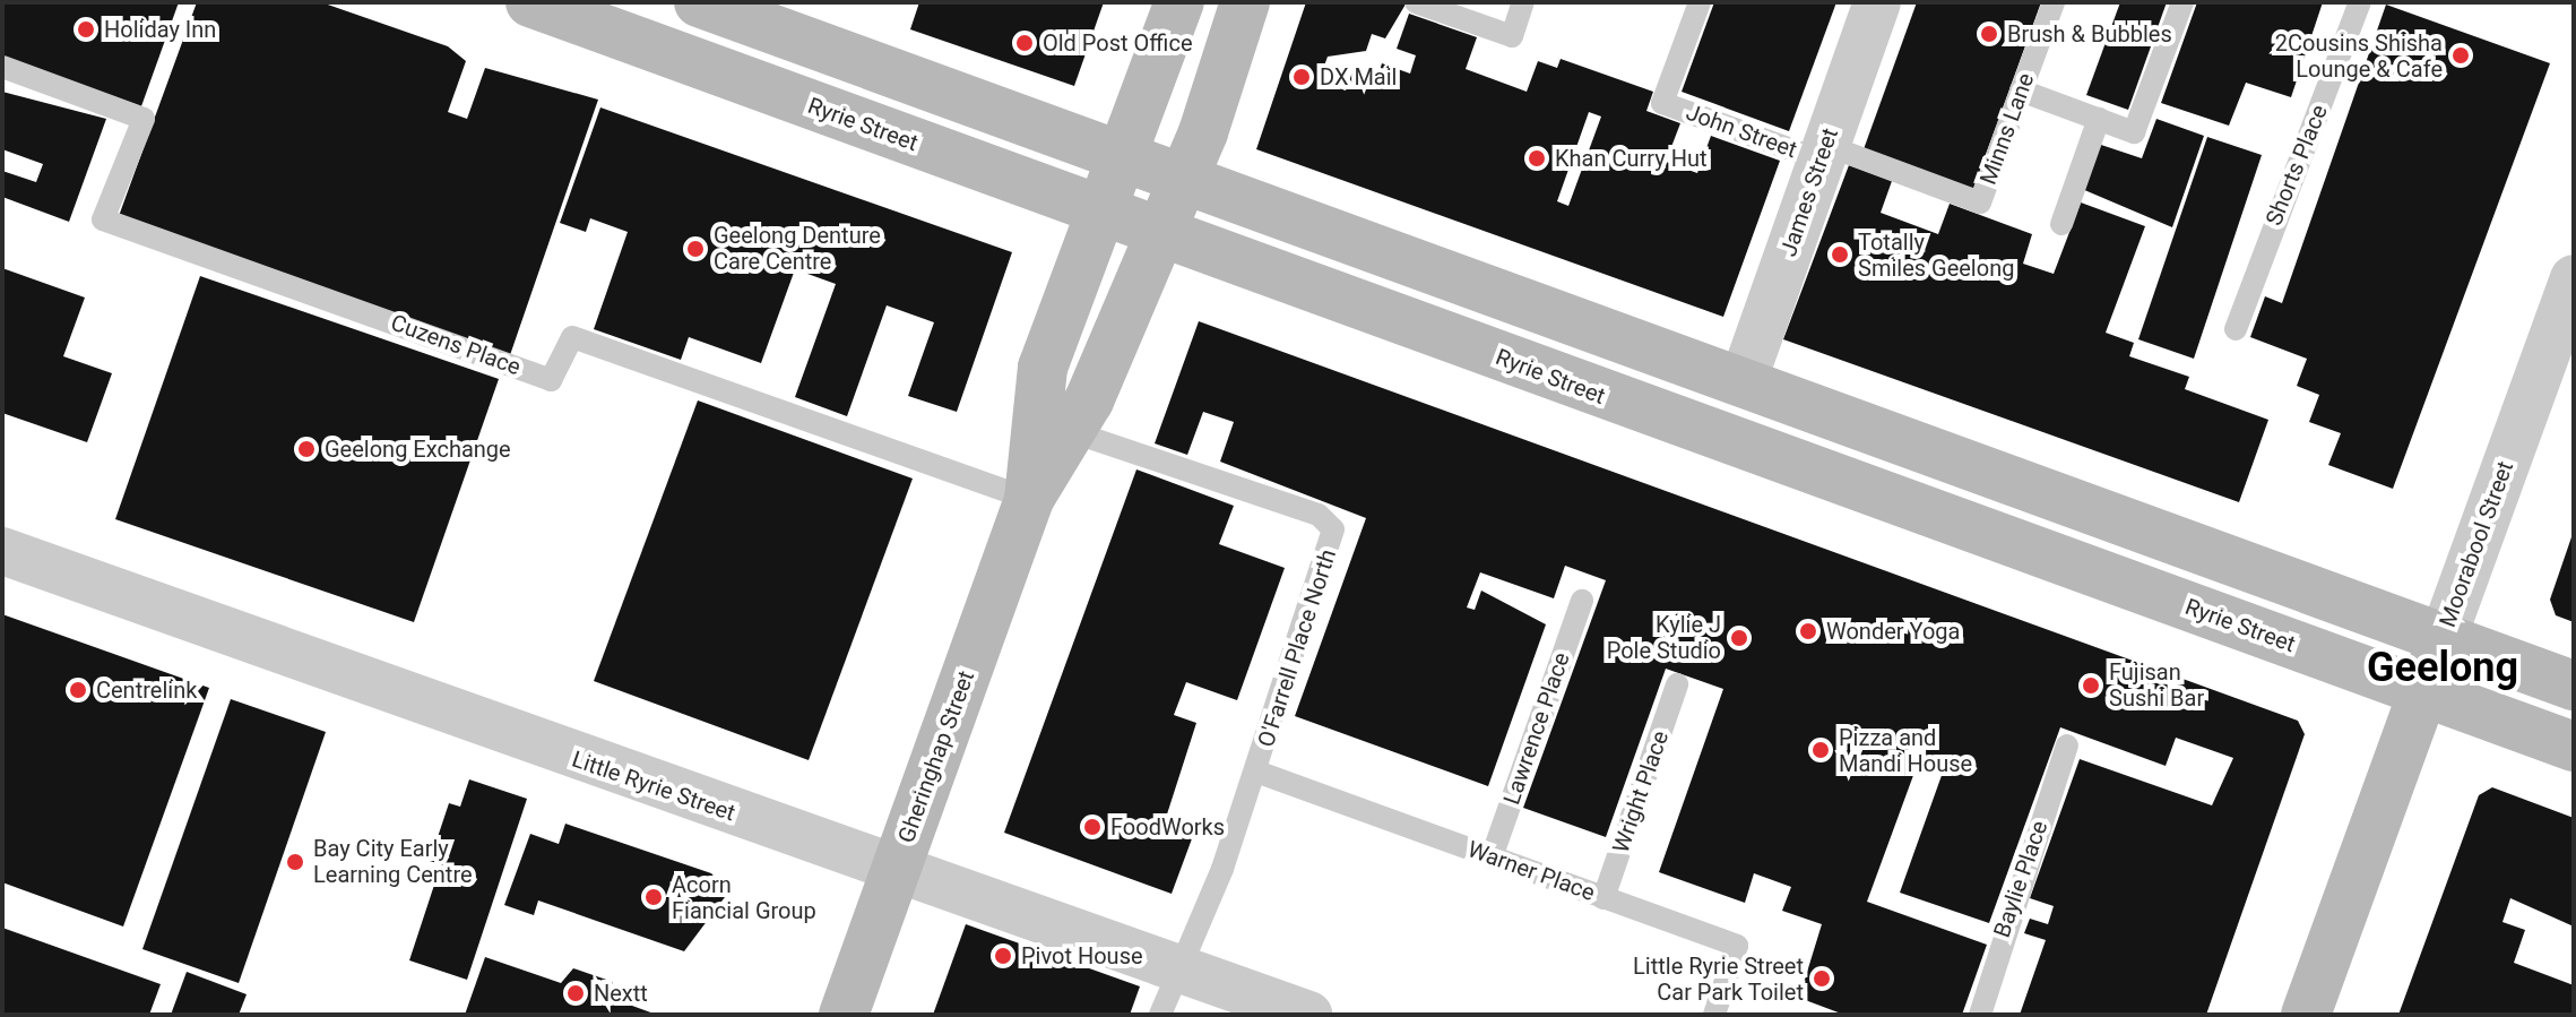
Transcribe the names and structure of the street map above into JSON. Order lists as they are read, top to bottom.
{
  "streets": {
    "main road": ["Ryrie Street", "Moorabool Street", "Gheringhap Street"],
    "street": ["James Street", "Little Ryrie Street"],
    "lane": [
      "Minns Lane",
      "John Street",
      "Shorts Place",
      "Cuzens Place",
      "O'Farrell Place North",
      "Lawrence Place",
      "Wright Place",
      "Warner Place",
      "Baylie Place"
    ]
  },
  "crossings": [
    ["Ryrie Street", "James Street"],
    ["Ryrie Street", "Moorabool Street"],
    ["Ryrie Street", "Gheringhap Street"],
    ["Minns Lane", "John Street"],
    ["Minns Lane", "James Street"],
    ["John Street", "James Street"],
    ["Cuzens Place", "Gheringhap Street"],
    ["O'Farrell Place North", "Gheringhap Street"],
    ["O'Farrell Place North", "Little Ryrie Street"],
    ["O'Farrell Place North", "Warner Place"],
    ["Lawrence Place", "Warner Place"],
    ["Gheringhap Street", "Little Ryrie Street"],
    ["Wright Place", "Warner Place"]
  ],
  "districts": ["Geelong"],
  "places": [
    "Holiday Inn",
    "Brush & Bubbles",
    "Old Post Office",
    "2Cousins Shisha Lounge & Cafe",
    "DX Mail",
    "Khan Curry Hut",
    "Geelong Denture Care Centre",
    "Totally Smiles Geelong",
    "Geelong Exchange",
    "Wonder Yoga",
    "Kylie J Pole Studio",
    "Fujisan Sushi Bar",
    "Centrelink",
    "Pizza and Mandi House",
    "FoodWorks",
    "Bay City Early Learning Centre",
    "Acorn Fiancial Group",
    "Pivot House",
    "Little Ryrie Street Car Park Toilet",
    "Nextt"
  ]
}
